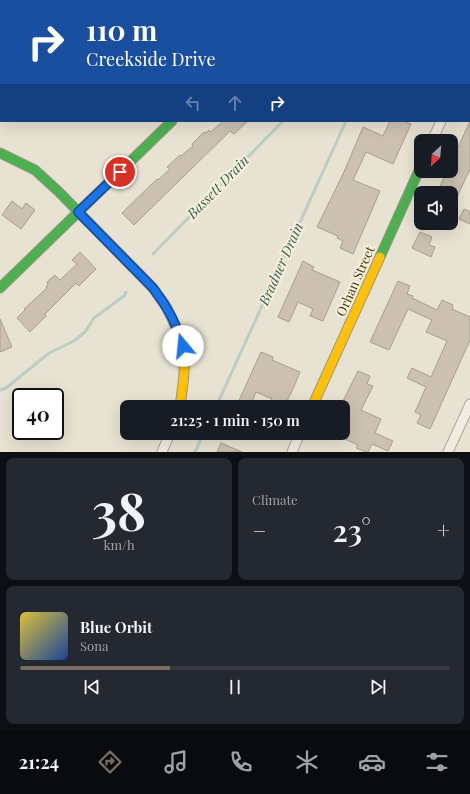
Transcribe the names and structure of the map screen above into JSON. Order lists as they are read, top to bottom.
{
  "streets": {
    "street": ["Orhan Street"]
  },
  "water": ["Bassett Drain", "Bradner Drain"],
  "north": "bottom left",
  "page": {
    "turn": ["110 m", "Creekside Drive"],
    "limit": "40",
    "trip": "21:25 · 1 min · 150 m",
    "tile": [
      ["38", "km/h"],
      "Climate"
    ],
    "heat": ["−", "23°", "+"],
    "song": ["Blue Orbit", "Sona"],
    "tabs": "21:24"
  }
}
